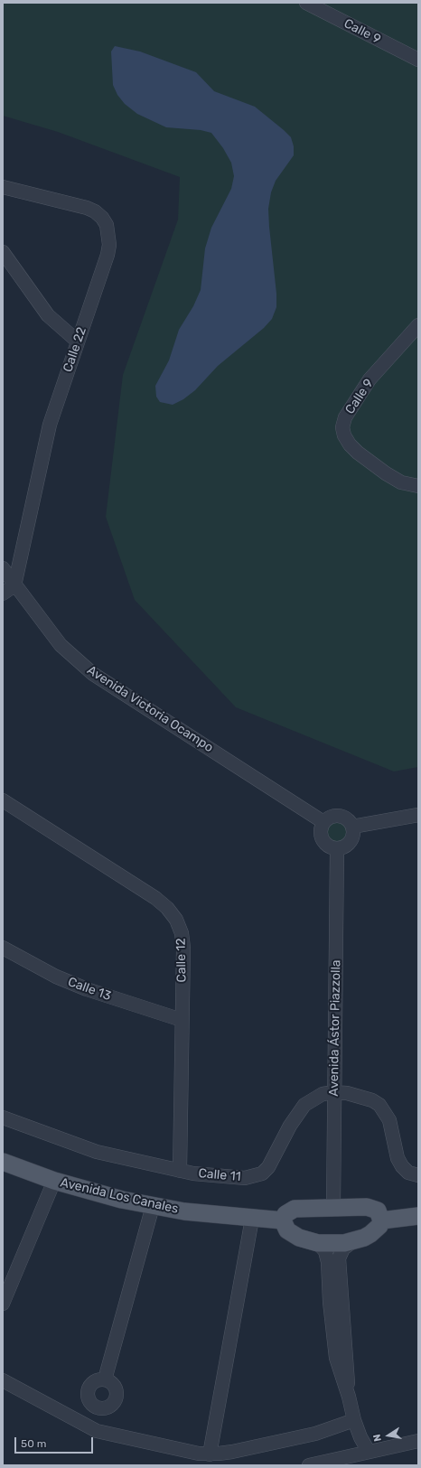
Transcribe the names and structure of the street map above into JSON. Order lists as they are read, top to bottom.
{
  "streets": {
    "main road": ["Avenida Los Canales"],
    "street": [
      "Calle 9",
      "Calle 22",
      "Avenida Victoria Ocampo",
      "Calle 12",
      "Calle 13",
      "Avenida Ástor Piazzolla",
      "Calle 11"
    ]
  },
  "crossings": [
    ["Calle 22", "Avenida Victoria Ocampo"],
    ["Avenida Victoria Ocampo", "Avenida Ástor Piazzolla"],
    ["Calle 12", "Calle 13"],
    ["Calle 12", "Calle 11"],
    ["Avenida Ástor Piazzolla", "Calle 11"]
  ],
  "scale_bar": "50 m",
  "north": "left"
}
